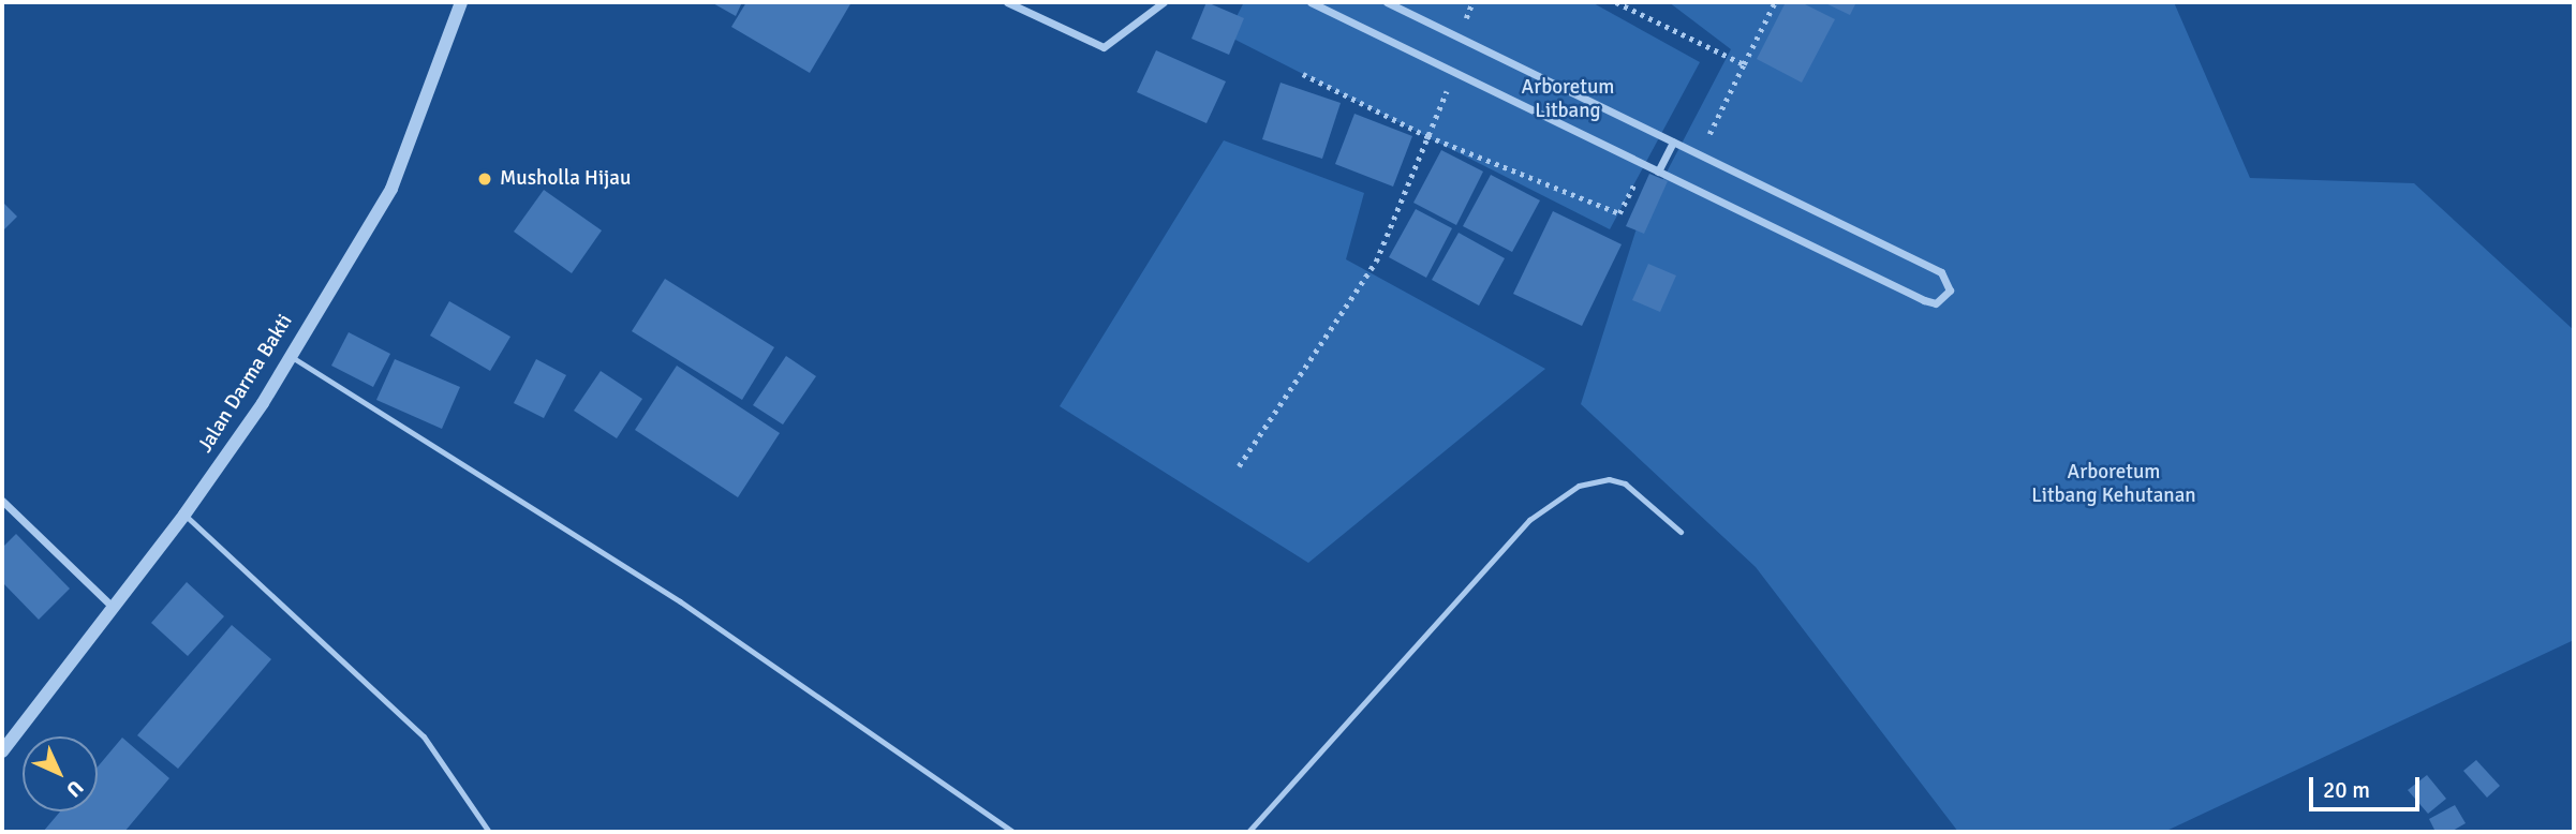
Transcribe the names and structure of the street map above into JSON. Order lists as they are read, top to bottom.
{
  "streets": {
    "street": ["Jalan Darma Bakti"]
  },
  "parks": ["Arboretum Litbang", "Arboretum Litbang Kehutanan"],
  "places": ["Musholla Hijau"],
  "scale_bar": "20 m",
  "north": "bottom right"
}
